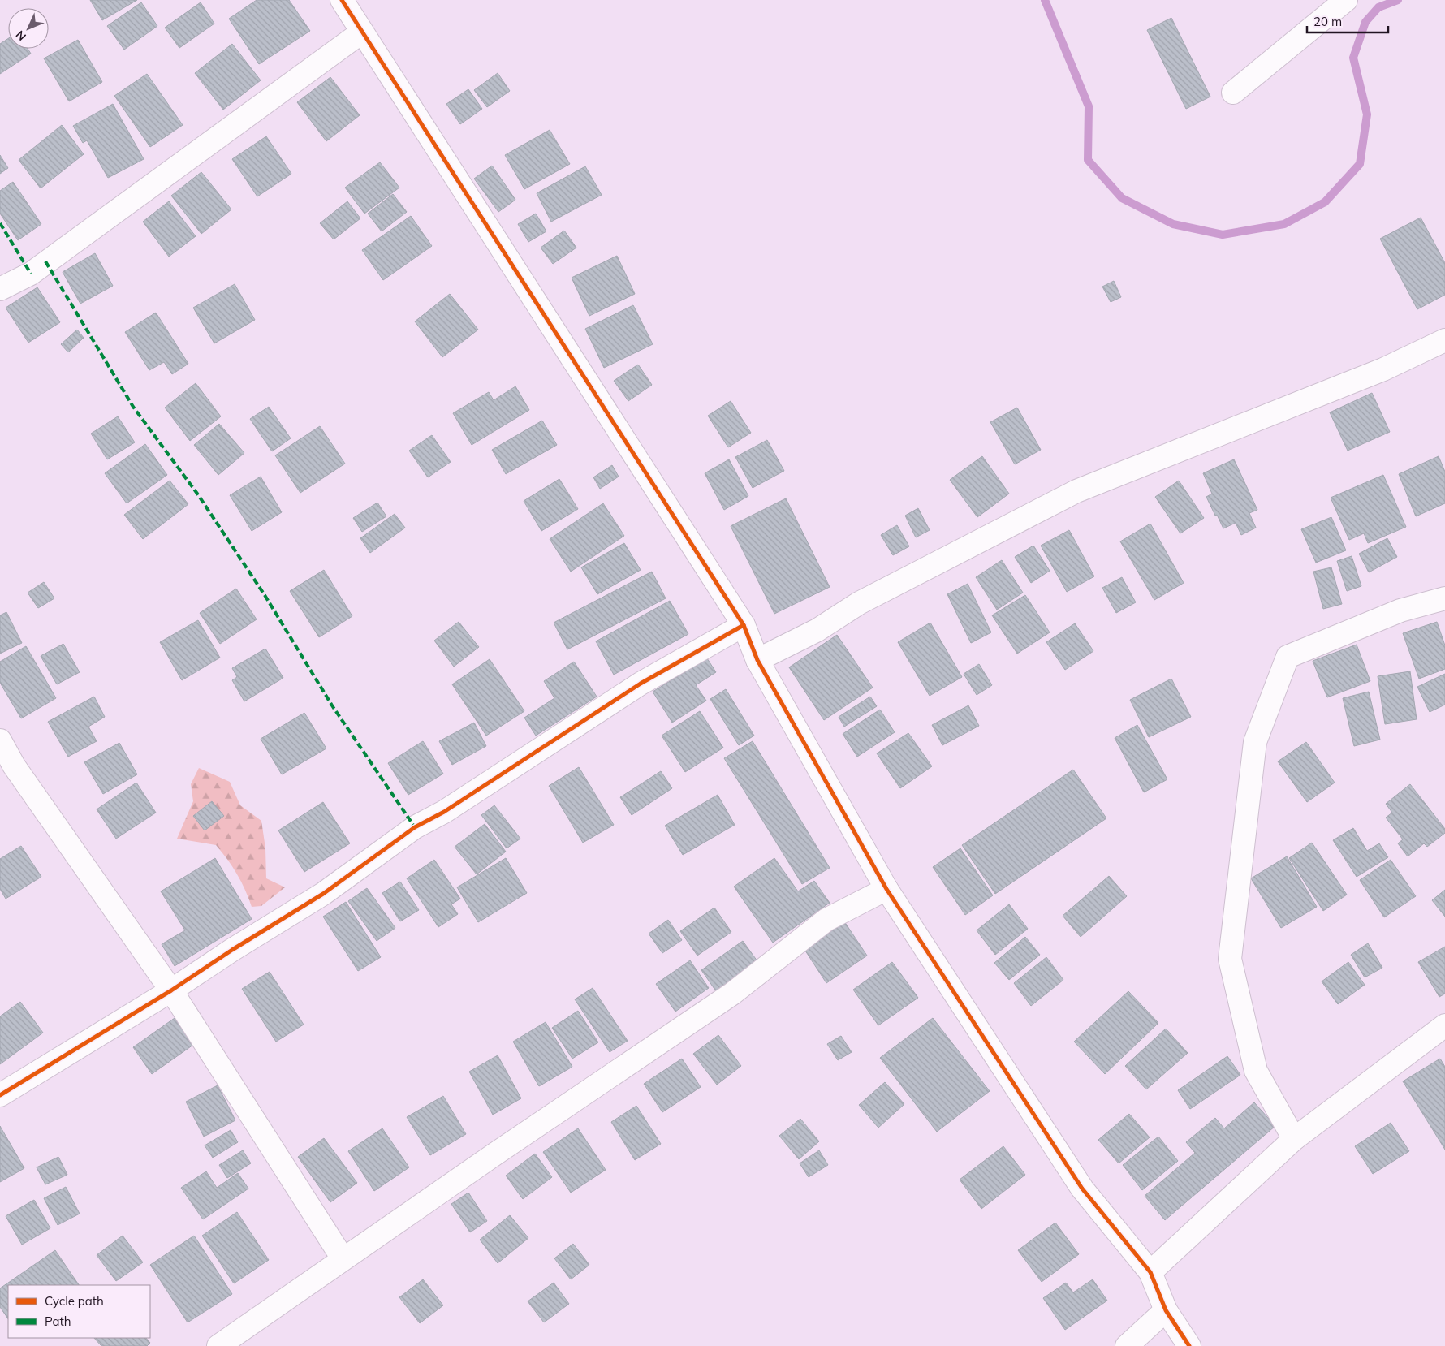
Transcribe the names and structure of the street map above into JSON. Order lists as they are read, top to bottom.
{
  "legend": ["Cycle path", "Path"],
  "scale_bar": "20 m",
  "north": "bottom left"
}
